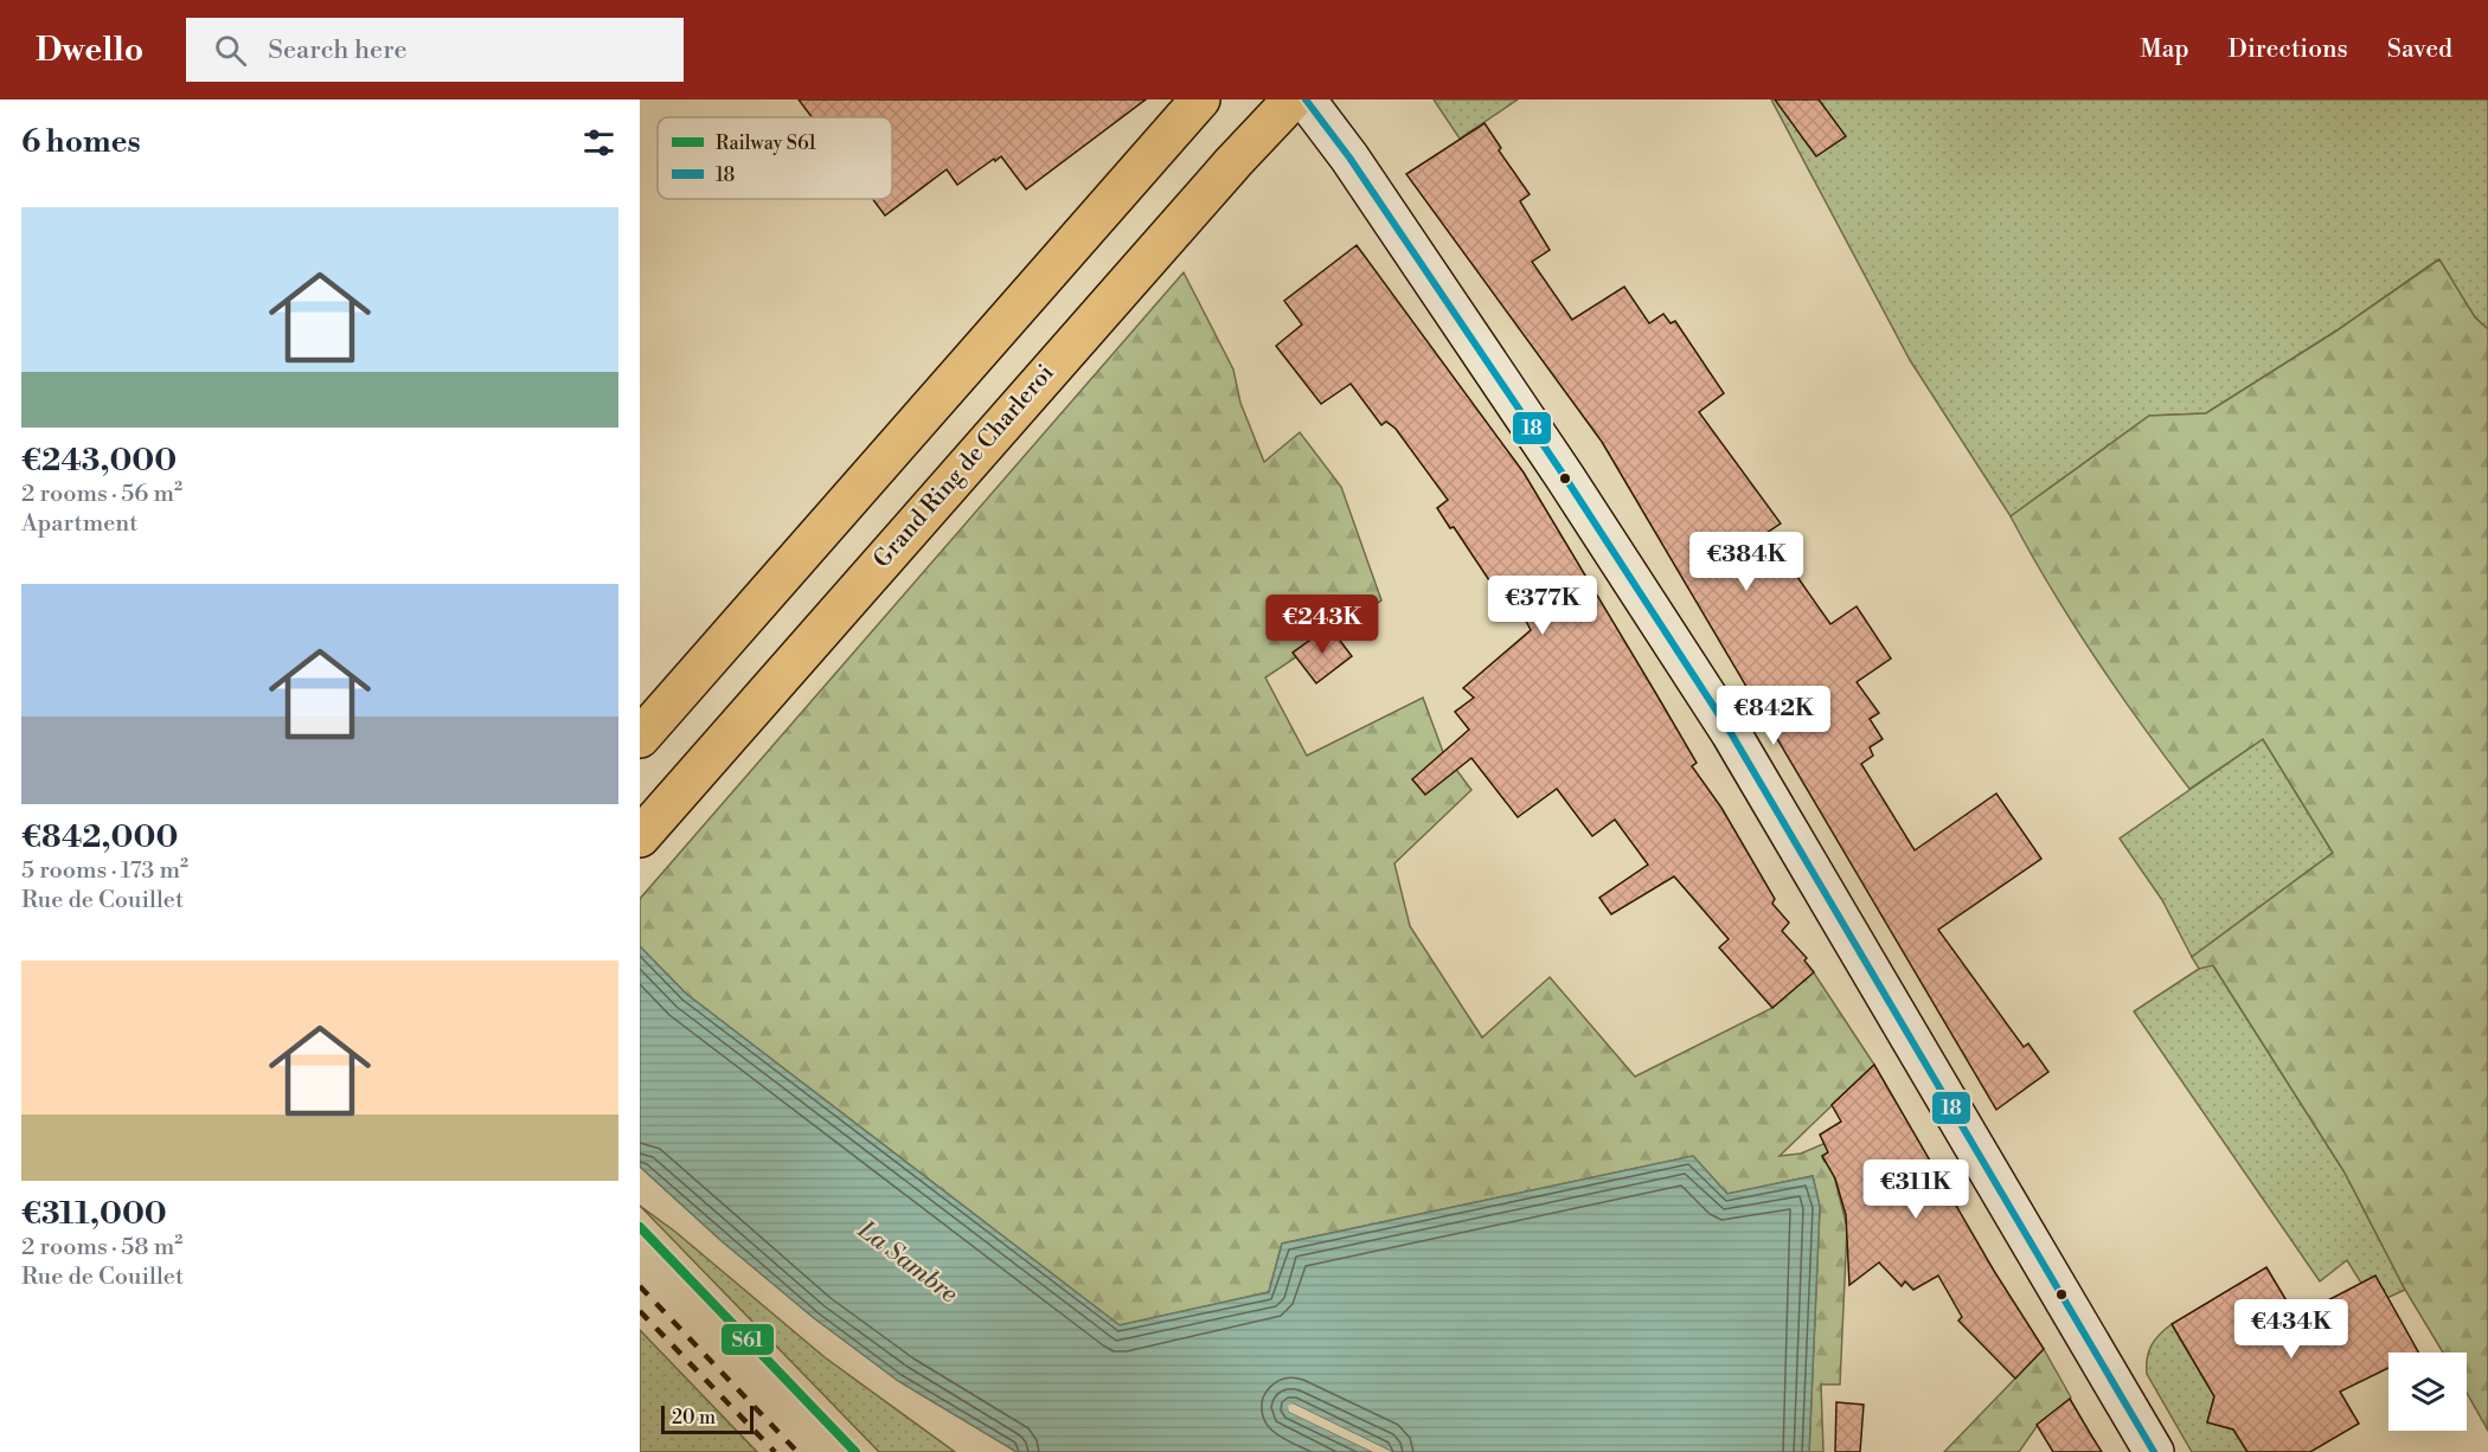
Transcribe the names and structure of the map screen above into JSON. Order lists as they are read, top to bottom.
{
  "streets": {
    "highway": ["Grand Ring de Charleroi"]
  },
  "water": ["La Sambre"],
  "lines": ["transit line 18", "rail line S61"],
  "legend": ["Railway S61", "18"],
  "scale_bar": "20 m",
  "page": {
    "header": "Dwello",
    "search": "Search here",
    "nav": ["Map", "Directions", "Saved"],
    "heading": "6 homes",
    "list": [
      {
        "name": "€243,000",
        "note": "2 rooms · 56 m² · Apartment"
      },
      {
        "name": "€842,000",
        "note": "5 rooms · 173 m² · Rue de Couillet"
      },
      {
        "name": "€311,000",
        "note": "2 rooms · 58 m² · Rue de Couillet"
      }
    ],
    "price": [
      "€384K",
      "€377K",
      "€243K",
      "€842K",
      "€311K",
      "€434K"
    ],
    "scale": "20 m"
  }
}
